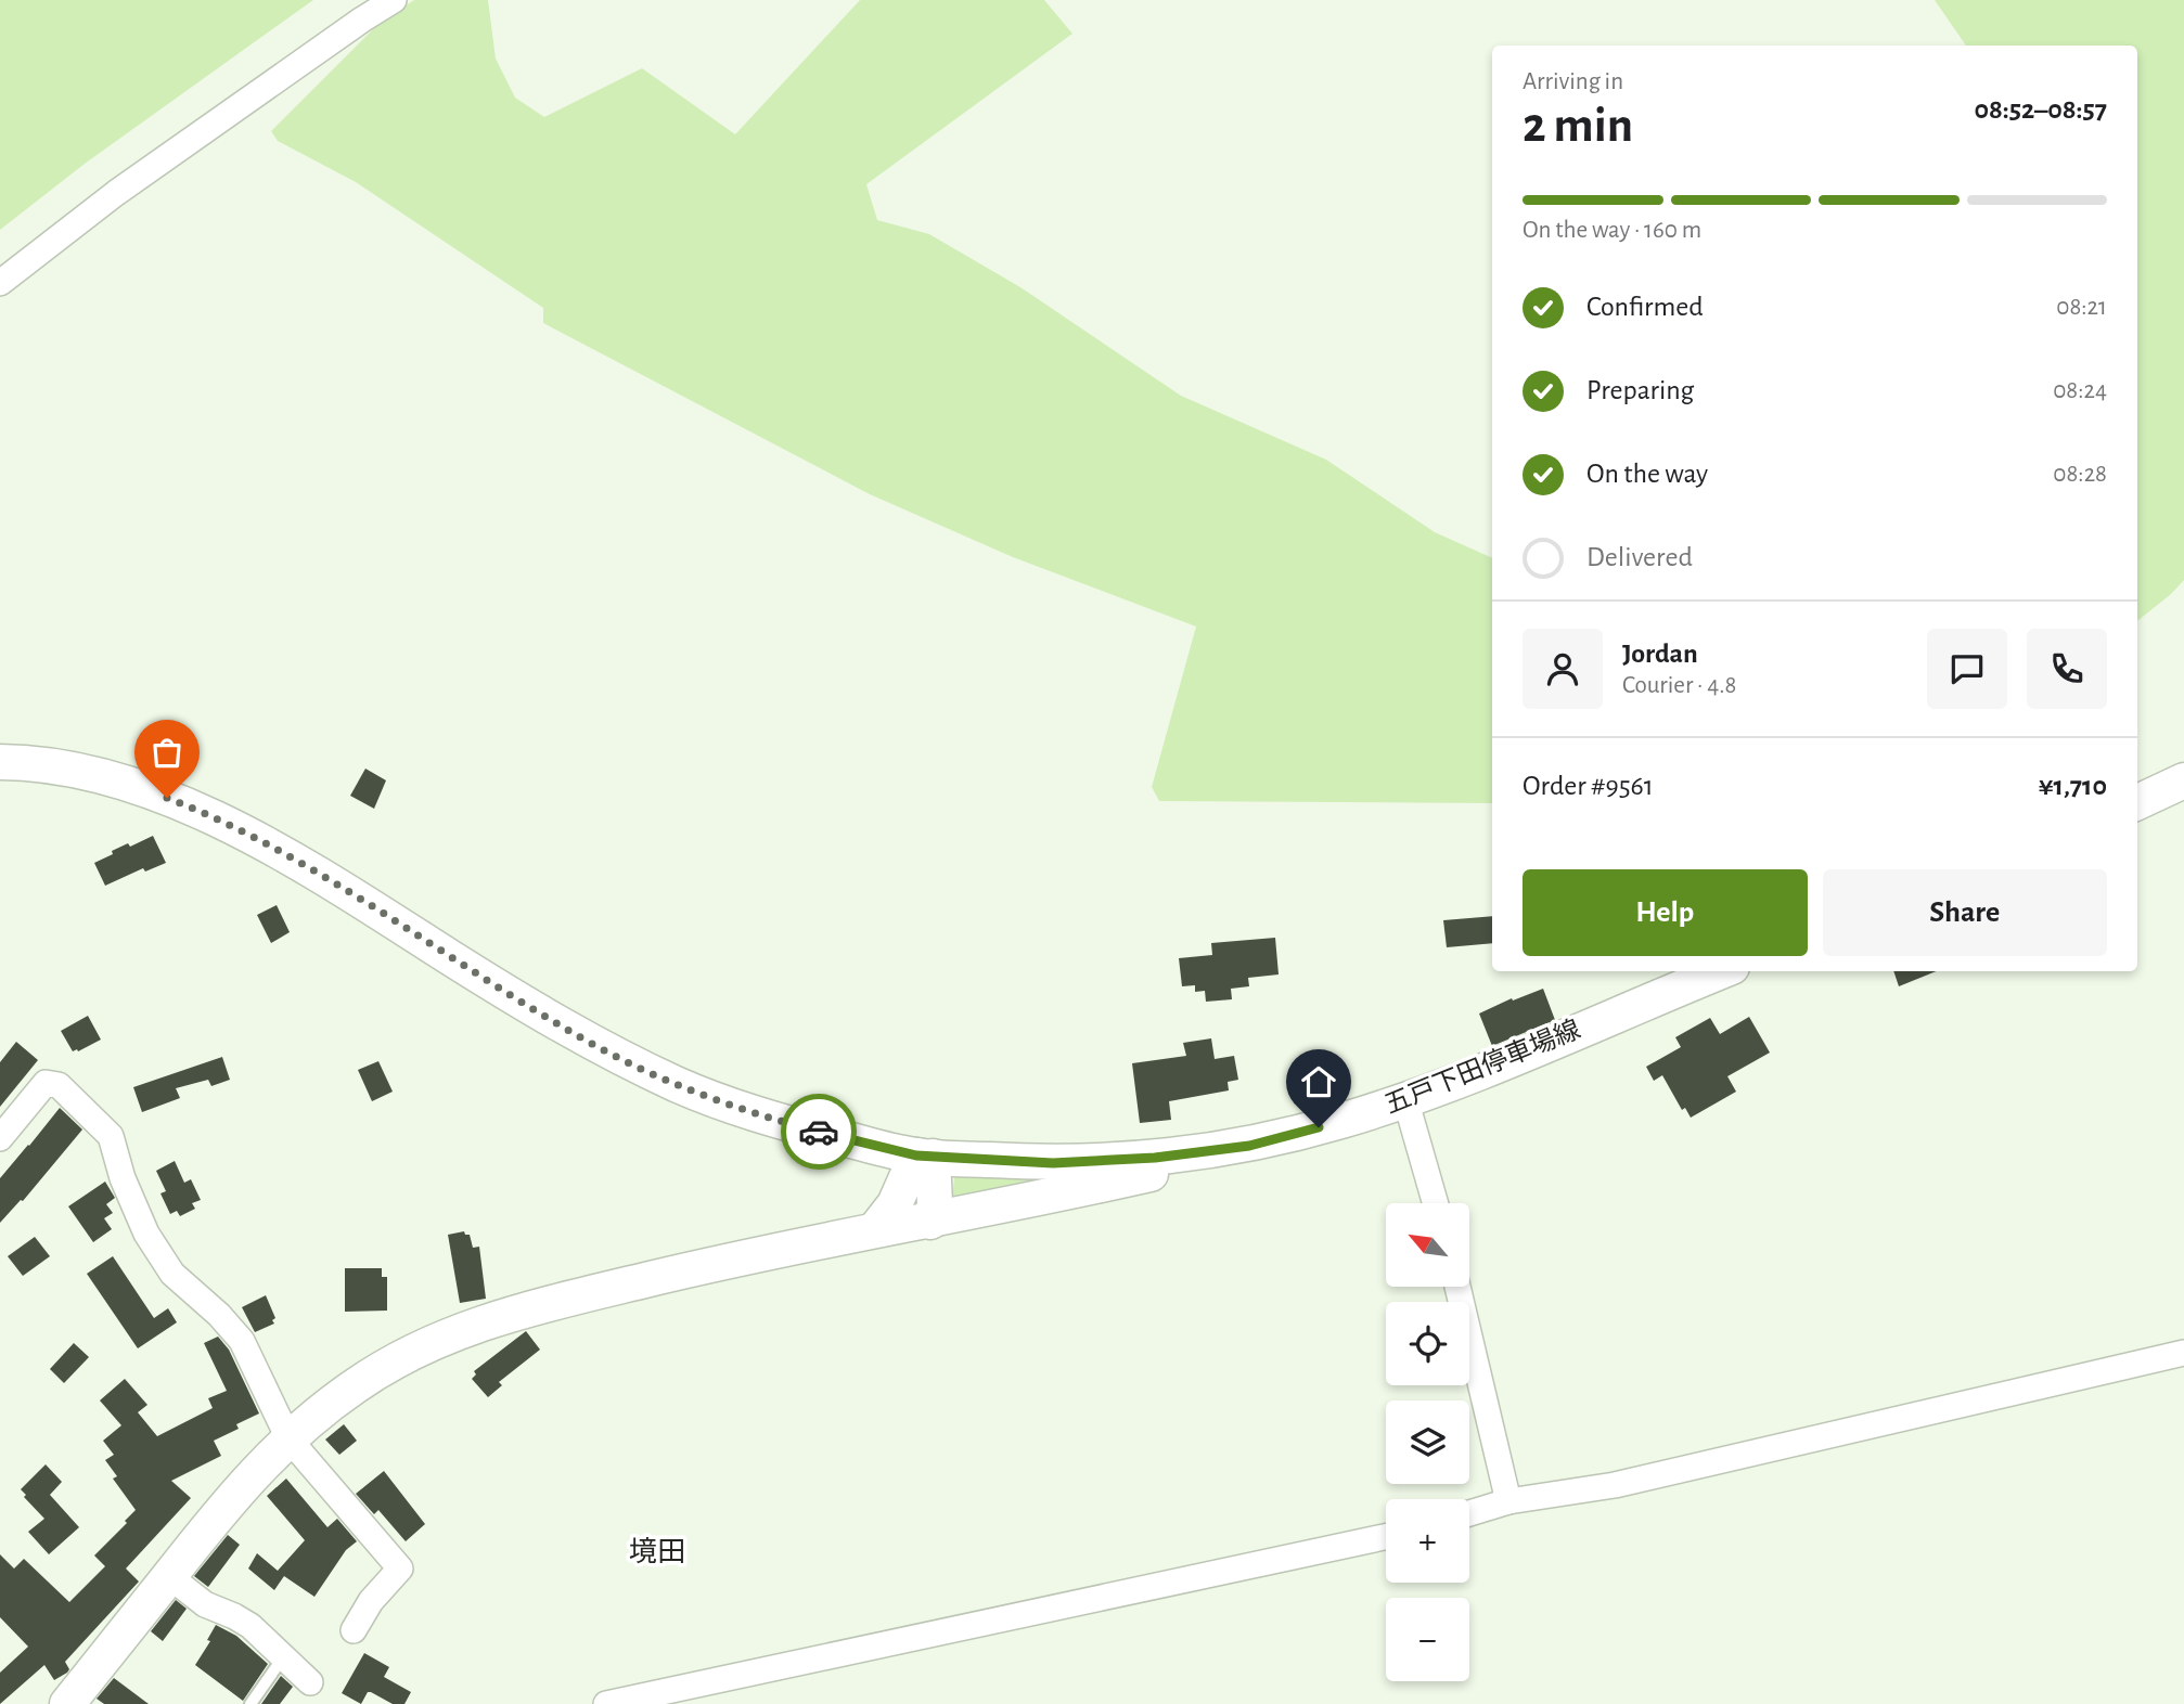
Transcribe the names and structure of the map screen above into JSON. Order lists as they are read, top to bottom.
{
  "streets": {
    "main road": ["五戸下田停車場線"]
  },
  "districts": ["境田"],
  "north": "top left",
  "page": {
    "heading": ["2 min", "Arriving in", "08:52–08:57"],
    "panel": [
      "Jordan",
      "Courier · 4.8",
      "Order #9561",
      "¥1,710"
    ],
    "bar": "On the way · 160 m",
    "list": [
      ["Confirmed", "08:21"],
      ["Preparing", "08:24"],
      ["On the way", "08:28"],
      "Delivered"
    ],
    "buttons": ["Help", "Share"],
    "map_buttons": ["+", "−"]
  }
}
